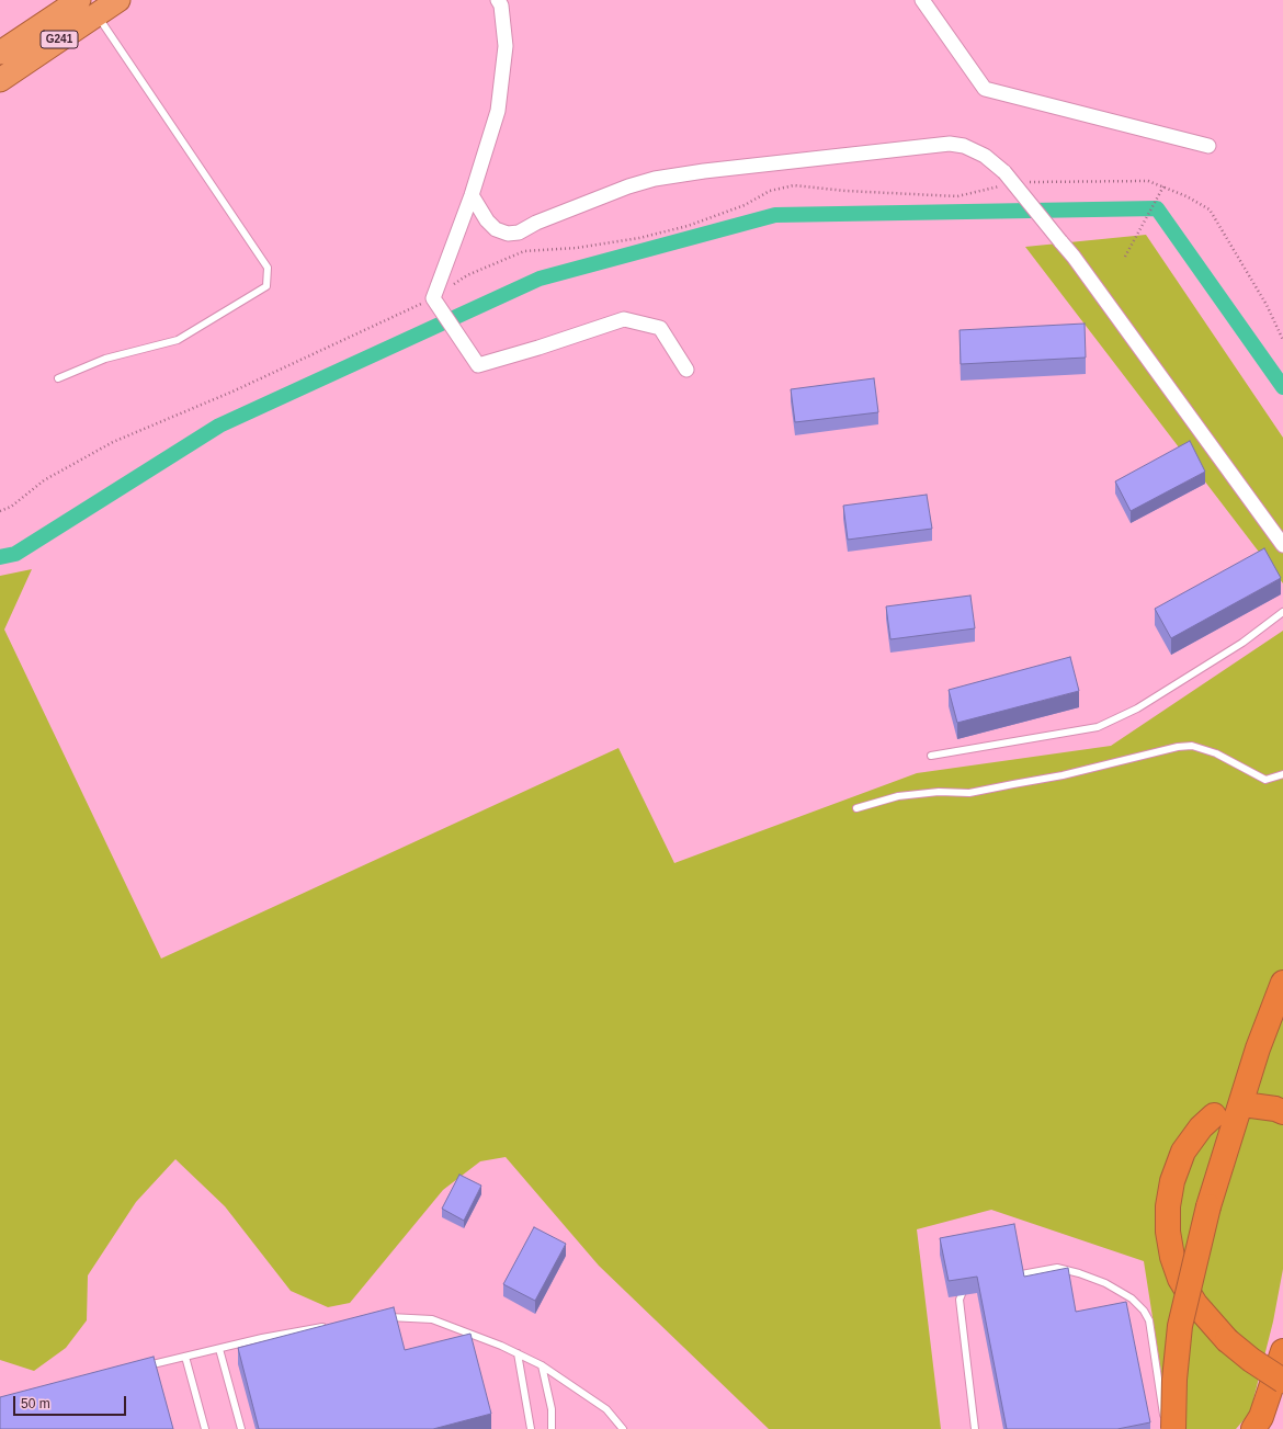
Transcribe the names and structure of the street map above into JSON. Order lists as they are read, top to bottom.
{
  "streets": {
    "highway": ["G241"]
  },
  "scale_bar": "50 m"
}
